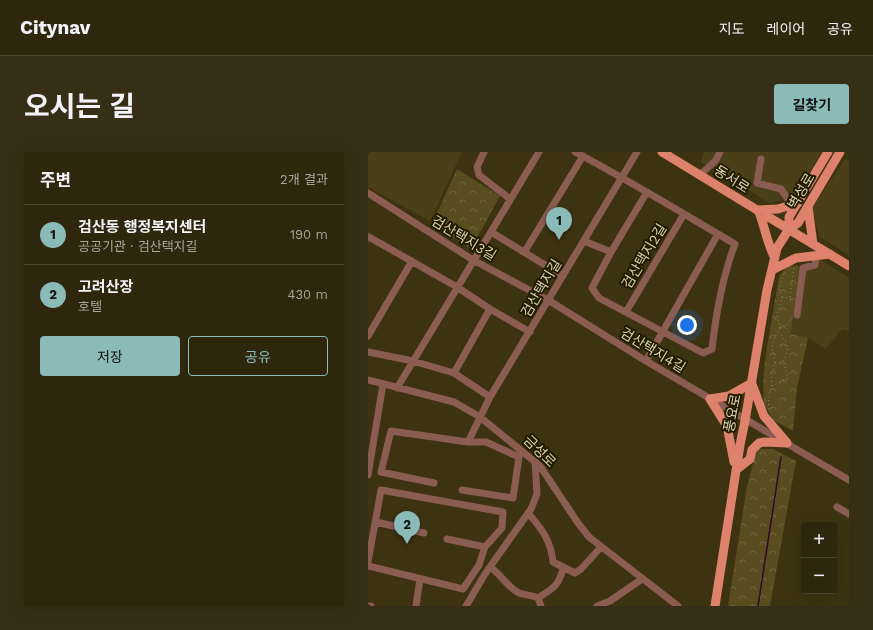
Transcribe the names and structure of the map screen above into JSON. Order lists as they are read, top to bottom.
{
  "streets": {
    "main road": ["동서로", "벽성로", "풍요로"],
    "street": [
      "검산택지3길",
      "검산택지2길",
      "검산택지길",
      "검산택지4길",
      "금성로"
    ]
  },
  "crossings": [
    ["동서로", "벽성로"],
    ["동서로", "풍요로"],
    ["벽성로", "풍요로"],
    ["검산택지3길", "검산택지길"],
    ["검산택지3길", "검산택지4길"],
    ["검산택지2길", "검산택지길"],
    ["검산택지길", "검산택지4길"],
    ["검산택지길", "금성로"],
    ["검산택지4길", "풍요로"]
  ],
  "page": {
    "header": "Citynav",
    "nav": ["지도", "레이어", "공유"],
    "title": "오시는 길",
    "buttons": [
      "길찾기",
      ["저장", "공유"]
    ],
    "heading": ["주변", "2개 결과"],
    "list": [
      {
        "mark": "1",
        "name": "검산동 행정복지센터",
        "note": "공공기관 · 검산택지길",
        "value": "190 m"
      },
      {
        "mark": "2",
        "name": "고려산장",
        "note": "호텔",
        "value": "430 m"
      }
    ],
    "pins": ["1", "2"],
    "map_buttons": ["+", "−"]
  }
}
